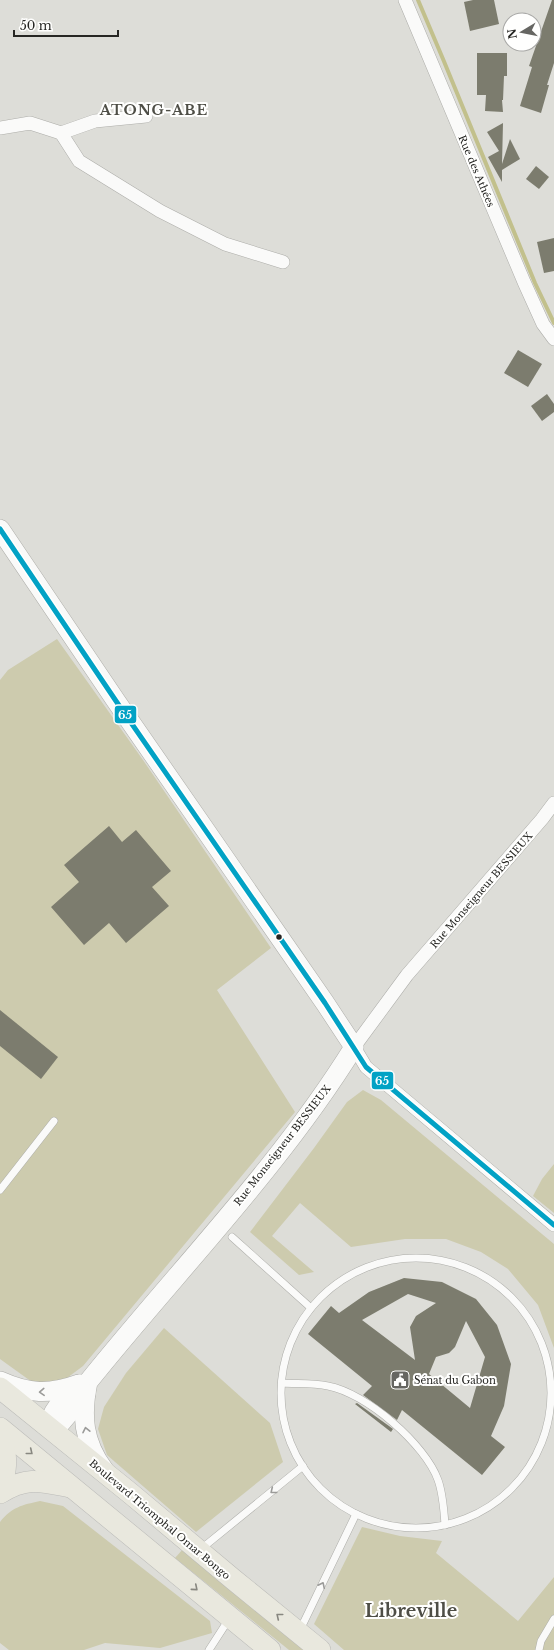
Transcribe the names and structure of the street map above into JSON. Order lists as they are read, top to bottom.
{
  "streets": {
    "main road": ["Boulevard Triomphal Omar Bongo"],
    "street": ["Rue des Athées", "Rue Monseigneur BESSIEUX"]
  },
  "crossings": [
    ["Rue Monseigneur BESSIEUX", "Boulevard Triomphal Omar Bongo"]
  ],
  "districts": ["ATONG-ABE", "Libreville"],
  "places": {
    "public building": ["Sénat du Gabon"]
  },
  "lines": ["transit line 65"],
  "scale_bar": "50 m",
  "north": "left"
}
